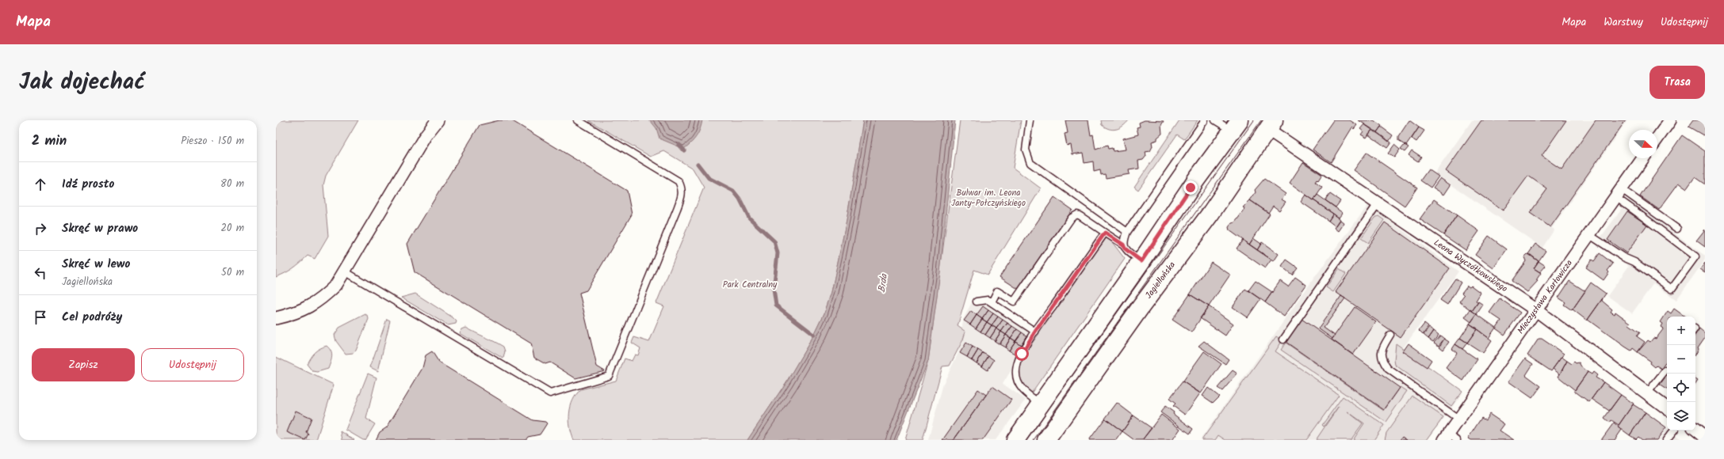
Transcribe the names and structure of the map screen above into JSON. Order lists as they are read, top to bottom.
{
  "streets": {
    "main road": ["Jagiellońska"],
    "street": ["Leona Wyczółkowskiego", "Mieczysława Karłowicza"]
  },
  "crossings": [
    ["Leona Wyczółkowskiego", "Jagiellońska"],
    ["Leona Wyczółkowskiego", "Mieczysława Karłowicza"]
  ],
  "water": ["Brda"],
  "parks": ["Bulwar im. Leona Janty-Połczyńskiego", "Park Centralny"],
  "north": "right",
  "page": {
    "header": "Mapa",
    "nav": ["Mapa", "Warstwy", "Udostępnij"],
    "title": "Jak dojechać",
    "buttons": [
      "Trasa",
      ["Zapisz", "Udostępnij"]
    ],
    "heading": ["2 min", "Pieszo · 150 m"],
    "list": [
      ["Idź prosto", "80 m"],
      ["Skręć w prawo", "20 m"],
      ["Skręć w lewo", "Jagiellońska", "50 m"],
      "Cel podróży"
    ],
    "map_buttons": ["+", "−"]
  }
}
